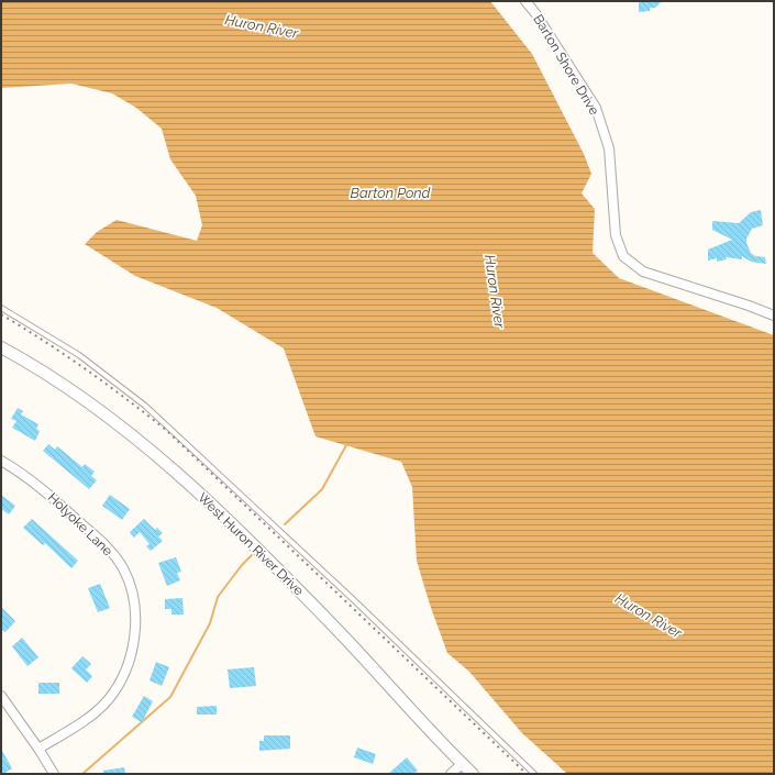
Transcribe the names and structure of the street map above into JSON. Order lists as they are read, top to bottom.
{
  "streets": {
    "street": ["Barton Shore Drive", "Holyoke Lane", "West Huron River Drive"]
  },
  "water": ["Huron River", "Barton Pond"]
}
